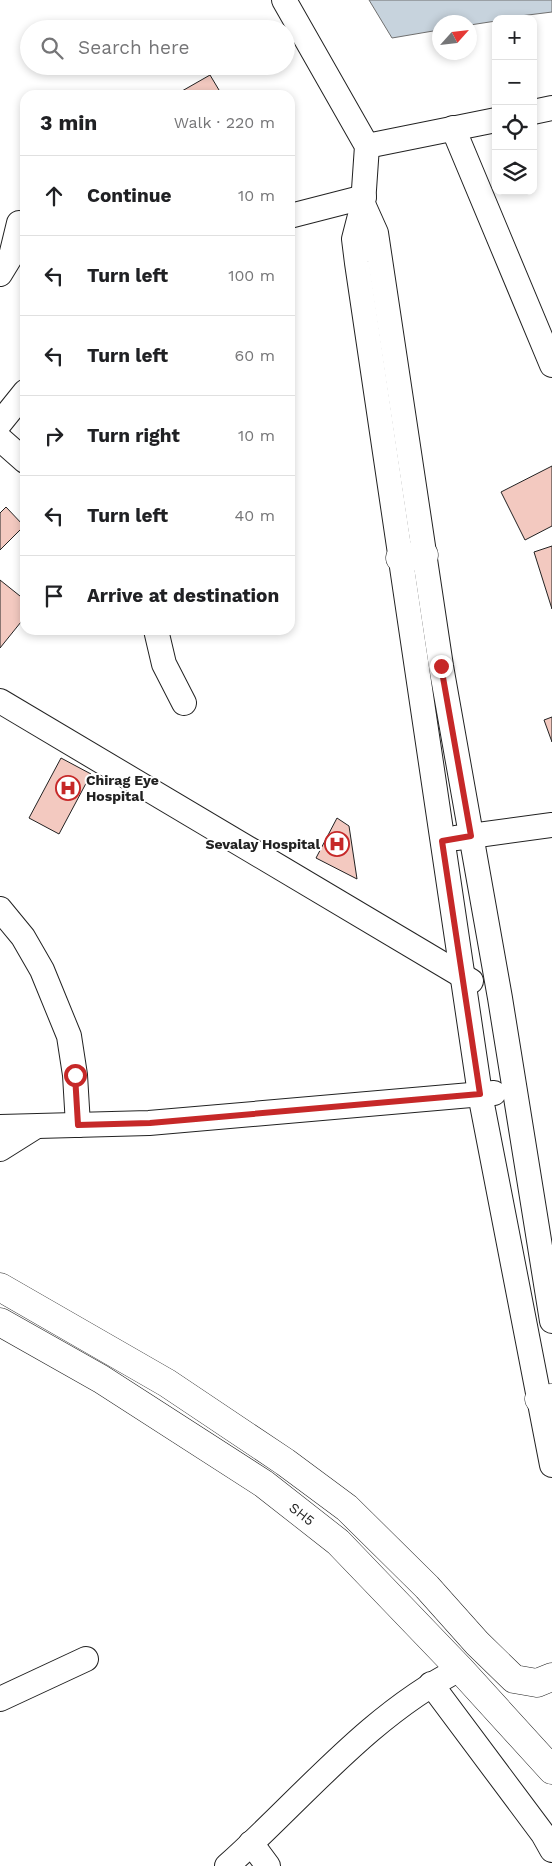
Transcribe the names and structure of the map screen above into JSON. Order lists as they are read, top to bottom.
{
  "streets": {
    "main road": ["SH5"]
  },
  "places": {
    "hospital": ["Chirag Eye Hospital", "Sevalay Hospital"]
  },
  "north": "top right",
  "page": {
    "map_buttons": ["+", "−"],
    "search": "Search here",
    "heading": ["3 min", "Walk · 220 m"],
    "list": [
      ["Continue", "10 m"],
      ["Turn left", "100 m"],
      ["Turn left", "60 m"],
      ["Turn right", "10 m"],
      ["Turn left", "40 m"],
      "Arrive at destination"
    ]
  }
}
